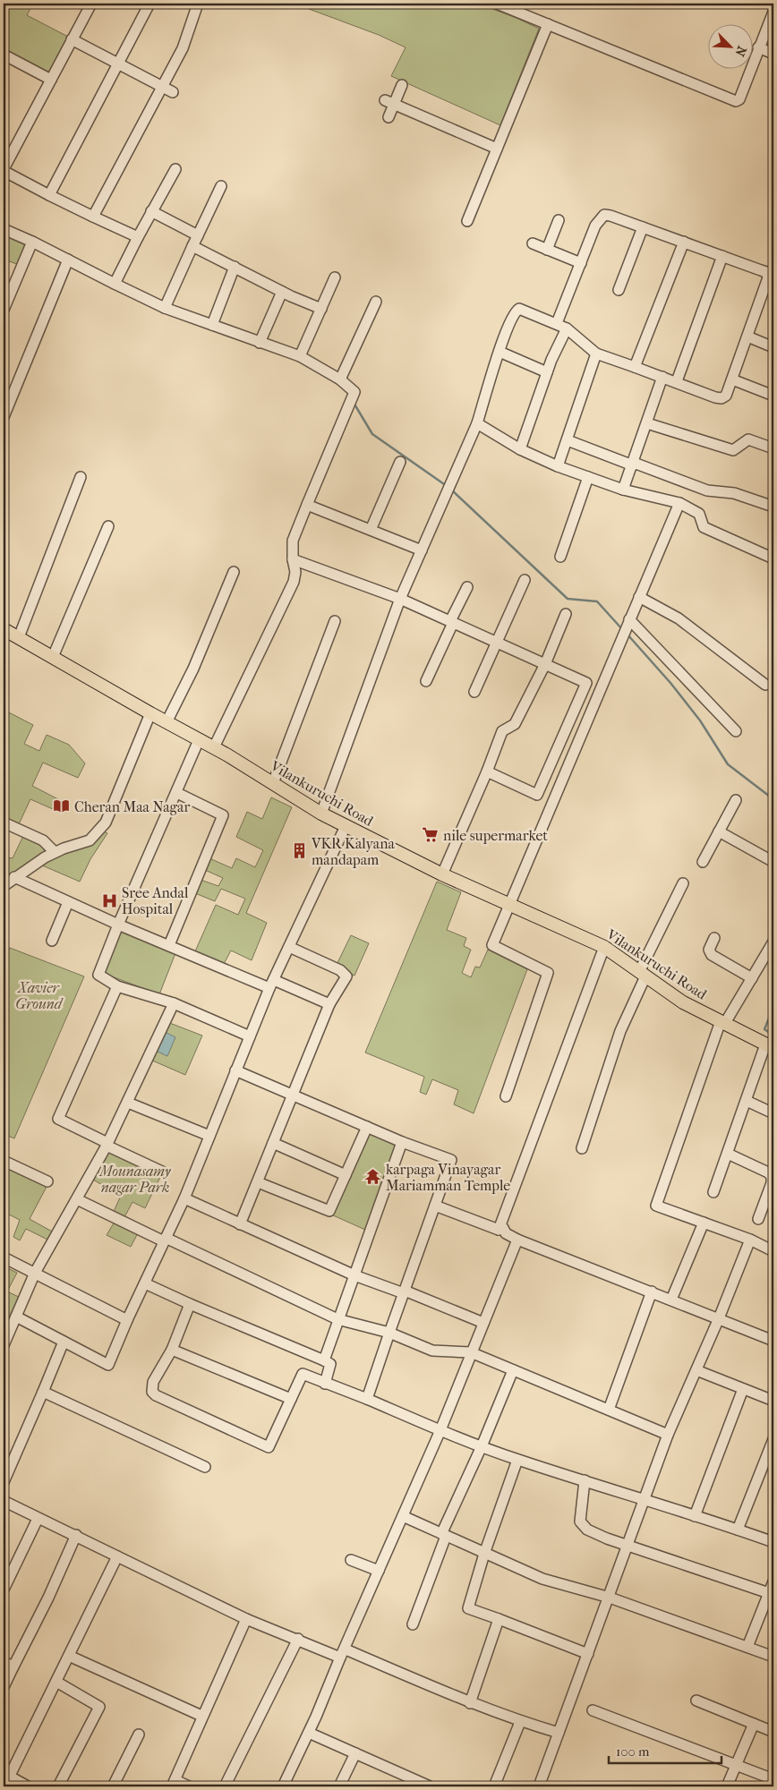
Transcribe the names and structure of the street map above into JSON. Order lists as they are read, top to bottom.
{
  "streets": {
    "main road": ["Vilankuruchi Road"]
  },
  "parks": ["Xavier Ground", "Mounasamy nagar Park"],
  "places": {
    "library": ["Cheran Maa Nagar"],
    "supermarket": ["nile supermarket"],
    "building": ["VKR Kalyana mandapam"],
    "hospital": ["Sree Andal Hospital"],
    "temple": ["karpaga Vinayagar Mariamman Temple"]
  },
  "scale_bar": "100 m",
  "north": "bottom right"
}
